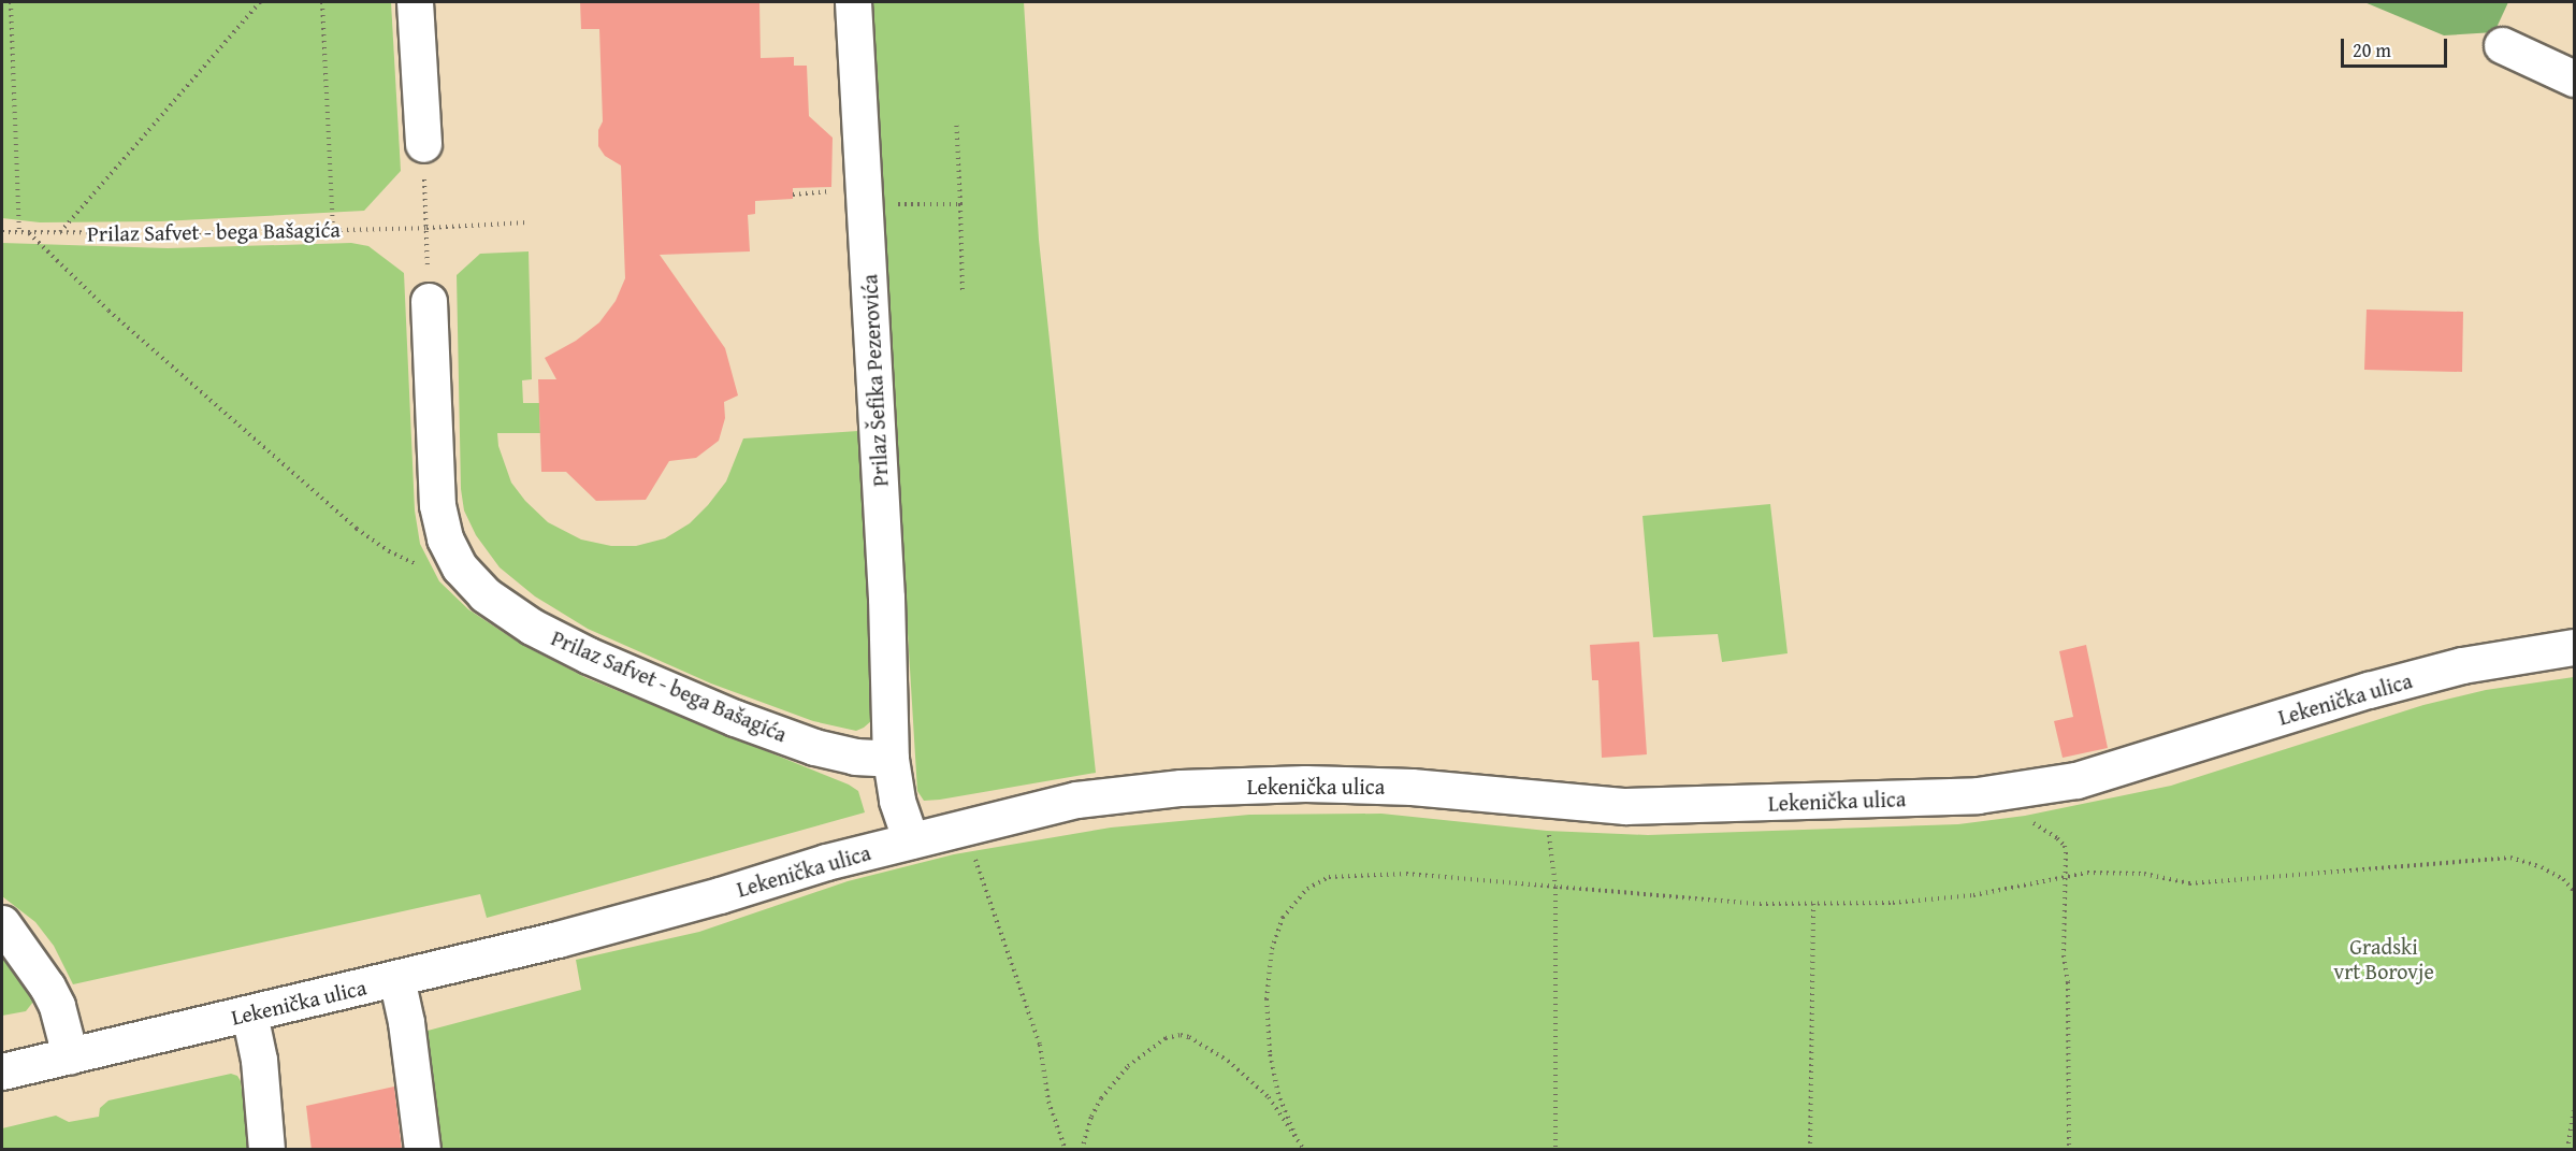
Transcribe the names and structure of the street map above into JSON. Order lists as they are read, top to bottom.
{
  "streets": {
    "street": ["Prilaz Safvet - bega Bašagića", "Prilaz Šefika Pezerovića", "Lekenička ulica"]
  },
  "crossings": [
    ["Prilaz Safvet - bega Bašagića", "Prilaz Šefika Pezerovića"]
  ],
  "parks": ["Gradski vrt Borovje"],
  "scale_bar": "20 m"
}
